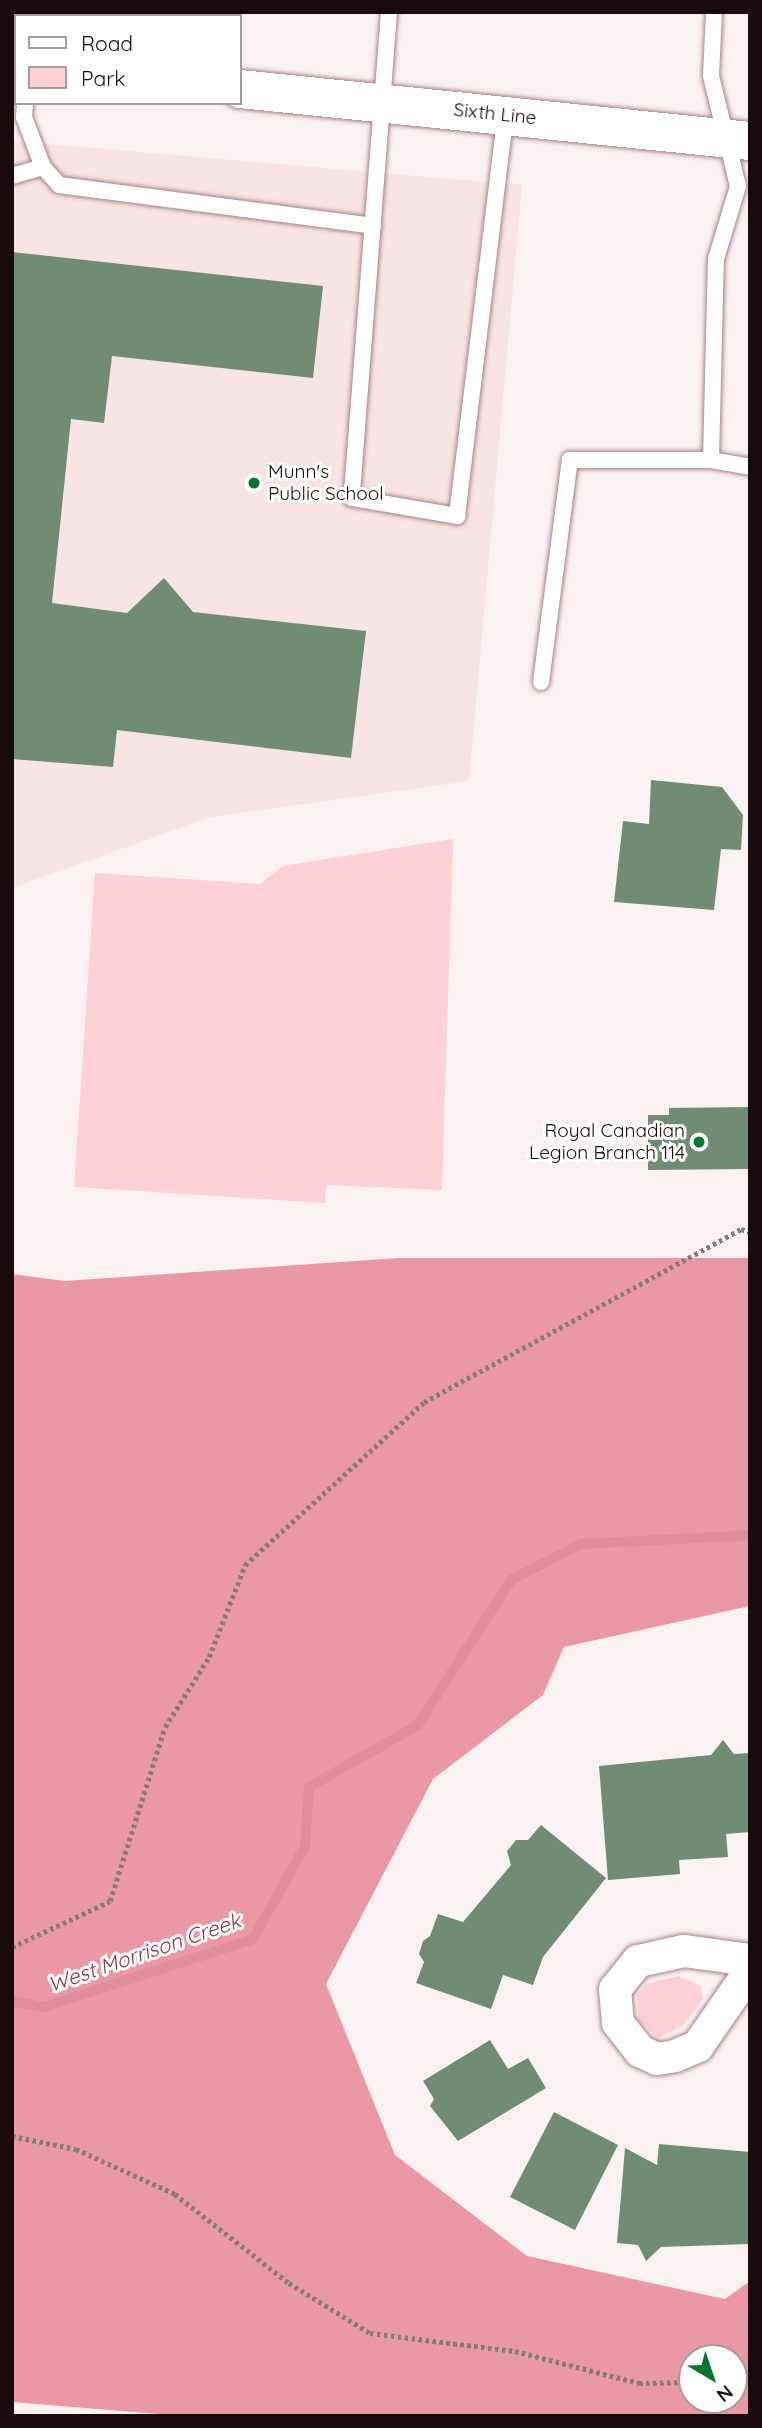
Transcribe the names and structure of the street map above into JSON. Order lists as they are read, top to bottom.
{
  "streets": {
    "street": ["Sixth Line"]
  },
  "water": ["West Morrison Creek"],
  "places": ["Munn's Public School", "Royal Canadian Legion Branch 114"],
  "legend": ["Road", "Park"],
  "north": "bottom right"
}
